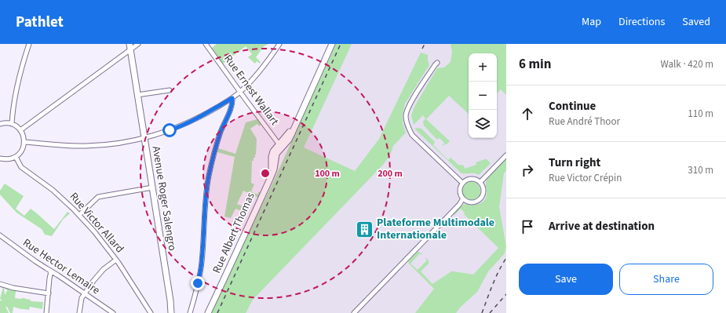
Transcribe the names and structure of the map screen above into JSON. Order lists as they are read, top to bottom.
{
  "streets": {
    "street": [
      "Rue Ernest Wallart",
      "Avenue Roger Salengro",
      "Rue Victor Allard",
      "Rue Albert Thomas",
      "Rue Hector Lemaire"
    ]
  },
  "crossings": [
    ["Rue Ernest Wallart", "Rue Albert Thomas"]
  ],
  "places": {
    "building": ["Plateforme Multimodale Internationale"]
  },
  "page": {
    "header": "Pathlet",
    "nav": ["Map", "Directions", "Saved"],
    "heading": ["6 min", "Walk · 420 m"],
    "map_buttons": ["+", "−"],
    "list": [
      ["Continue", "Rue André Thoor", "110 m"],
      ["Turn right", "Rue Victor Crépin", "310 m"],
      "Arrive at destination"
    ],
    "buttons": ["Save", "Share"]
  },
  "rings": ["100 m", "200 m"]
}
